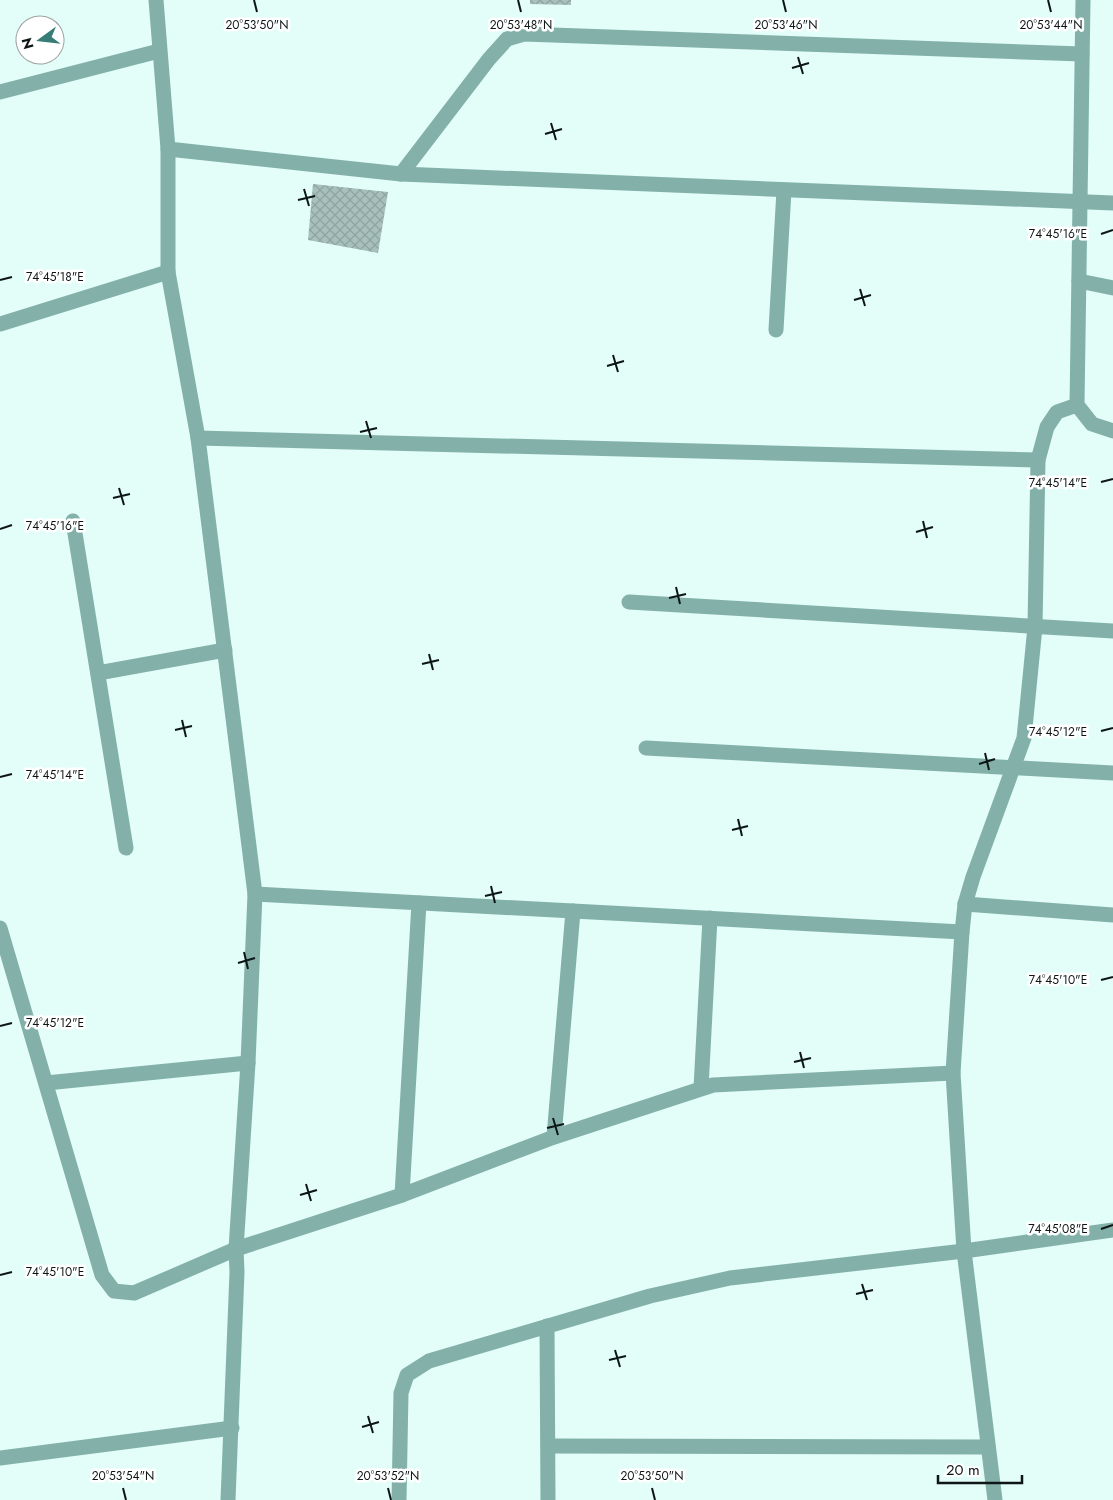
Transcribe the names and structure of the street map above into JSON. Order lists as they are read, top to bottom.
{
  "scale_bar": "20 m",
  "north": "left",
  "coordinates": [
    "20°53'50\"N",
    "20°53'48\"N",
    "20°53'46\"N",
    "20°53'44\"N",
    "74°45'16\"E",
    "74°45'18\"E",
    "74°45'14\"E",
    "74°45'12\"E",
    "74°45'10\"E",
    "74°45'08\"E",
    "20°53'54\"N",
    "20°53'52\"N"
  ]
}
